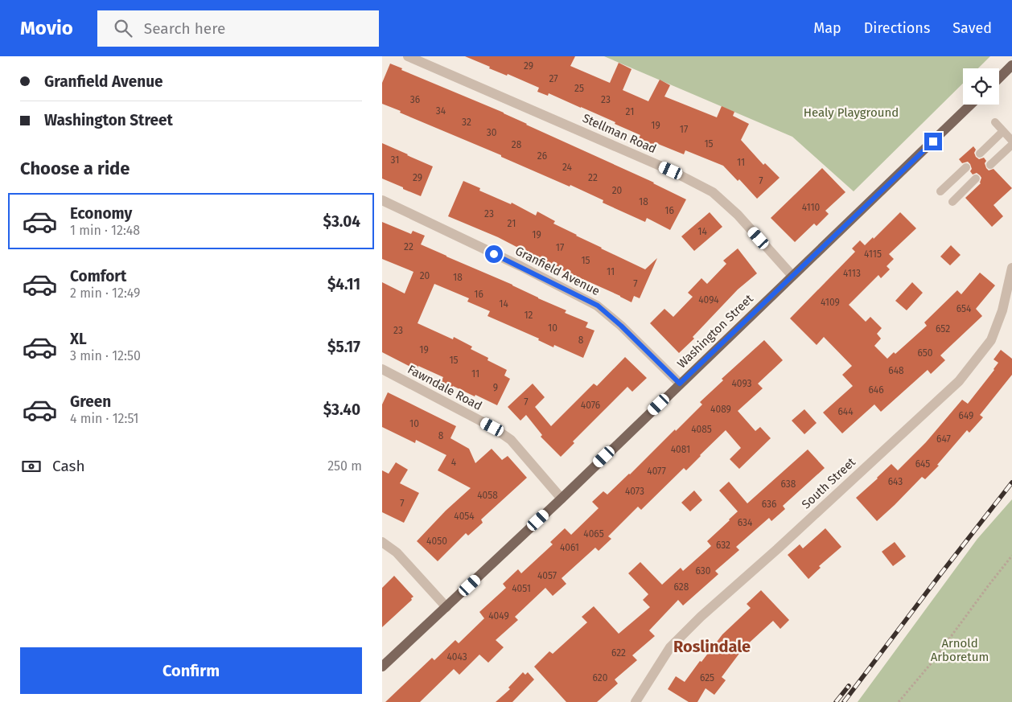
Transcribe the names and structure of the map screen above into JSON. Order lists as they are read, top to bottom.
{
  "streets": {
    "main road": ["Washington Street"],
    "street": [
      "Stellman Road",
      "Granfield Avenue",
      "Fawndale Road",
      "South Street"
    ]
  },
  "crossings": [
    ["Stellman Road", "Washington Street"],
    ["Granfield Avenue", "Washington Street"],
    ["Washington Street", "Fawndale Road"]
  ],
  "districts": ["Roslindale"],
  "parks": ["Healy Playground", "Arnold Arboretum"],
  "house_numbers": [
    "29",
    "27",
    "25",
    "36",
    "23",
    "34",
    "21",
    "32",
    "19",
    "17",
    "30",
    "15",
    "28",
    "26",
    "31",
    "11",
    "24",
    "29",
    "22",
    "7",
    "20",
    "18",
    "4110",
    "16",
    "23",
    "21",
    "14",
    "19",
    "22",
    "17",
    "4115",
    "15",
    "11",
    "4113",
    "20",
    "18",
    "7",
    "16",
    "4094",
    "4109",
    "14",
    "654",
    "12",
    "10",
    "652",
    "23",
    "8",
    "19",
    "650",
    "15",
    "648",
    "11",
    "4093",
    "9",
    "646",
    "7",
    "4076",
    "4089",
    "644",
    "649",
    "10",
    "4085",
    "8",
    "647",
    "4081",
    "4",
    "645",
    "4077",
    "643",
    "638",
    "4073",
    "4058",
    "7",
    "636",
    "4054",
    "634",
    "4065",
    "4050",
    "632",
    "4061",
    "630",
    "4057",
    "628",
    "4051",
    "4049",
    "622",
    "4043",
    "620",
    "625"
  ],
  "page": {
    "header": "Movio",
    "search": "Search here",
    "nav": ["Map", "Directions", "Saved"],
    "banner": ["Granfield Avenue", "Washington Street"],
    "heading": "Choose a ride",
    "list": [
      {
        "name": "Economy",
        "note": "1 min · 12:48",
        "value": "$3.04"
      },
      {
        "name": "Comfort",
        "note": "2 min · 12:49",
        "value": "$4.11"
      },
      {
        "name": "XL",
        "note": "3 min · 12:50",
        "value": "$5.17"
      },
      {
        "name": "Green",
        "note": "4 min · 12:51",
        "value": "$3.40"
      }
    ],
    "pay": ["Cash", "250 m"],
    "buttons": "Confirm"
  }
}
